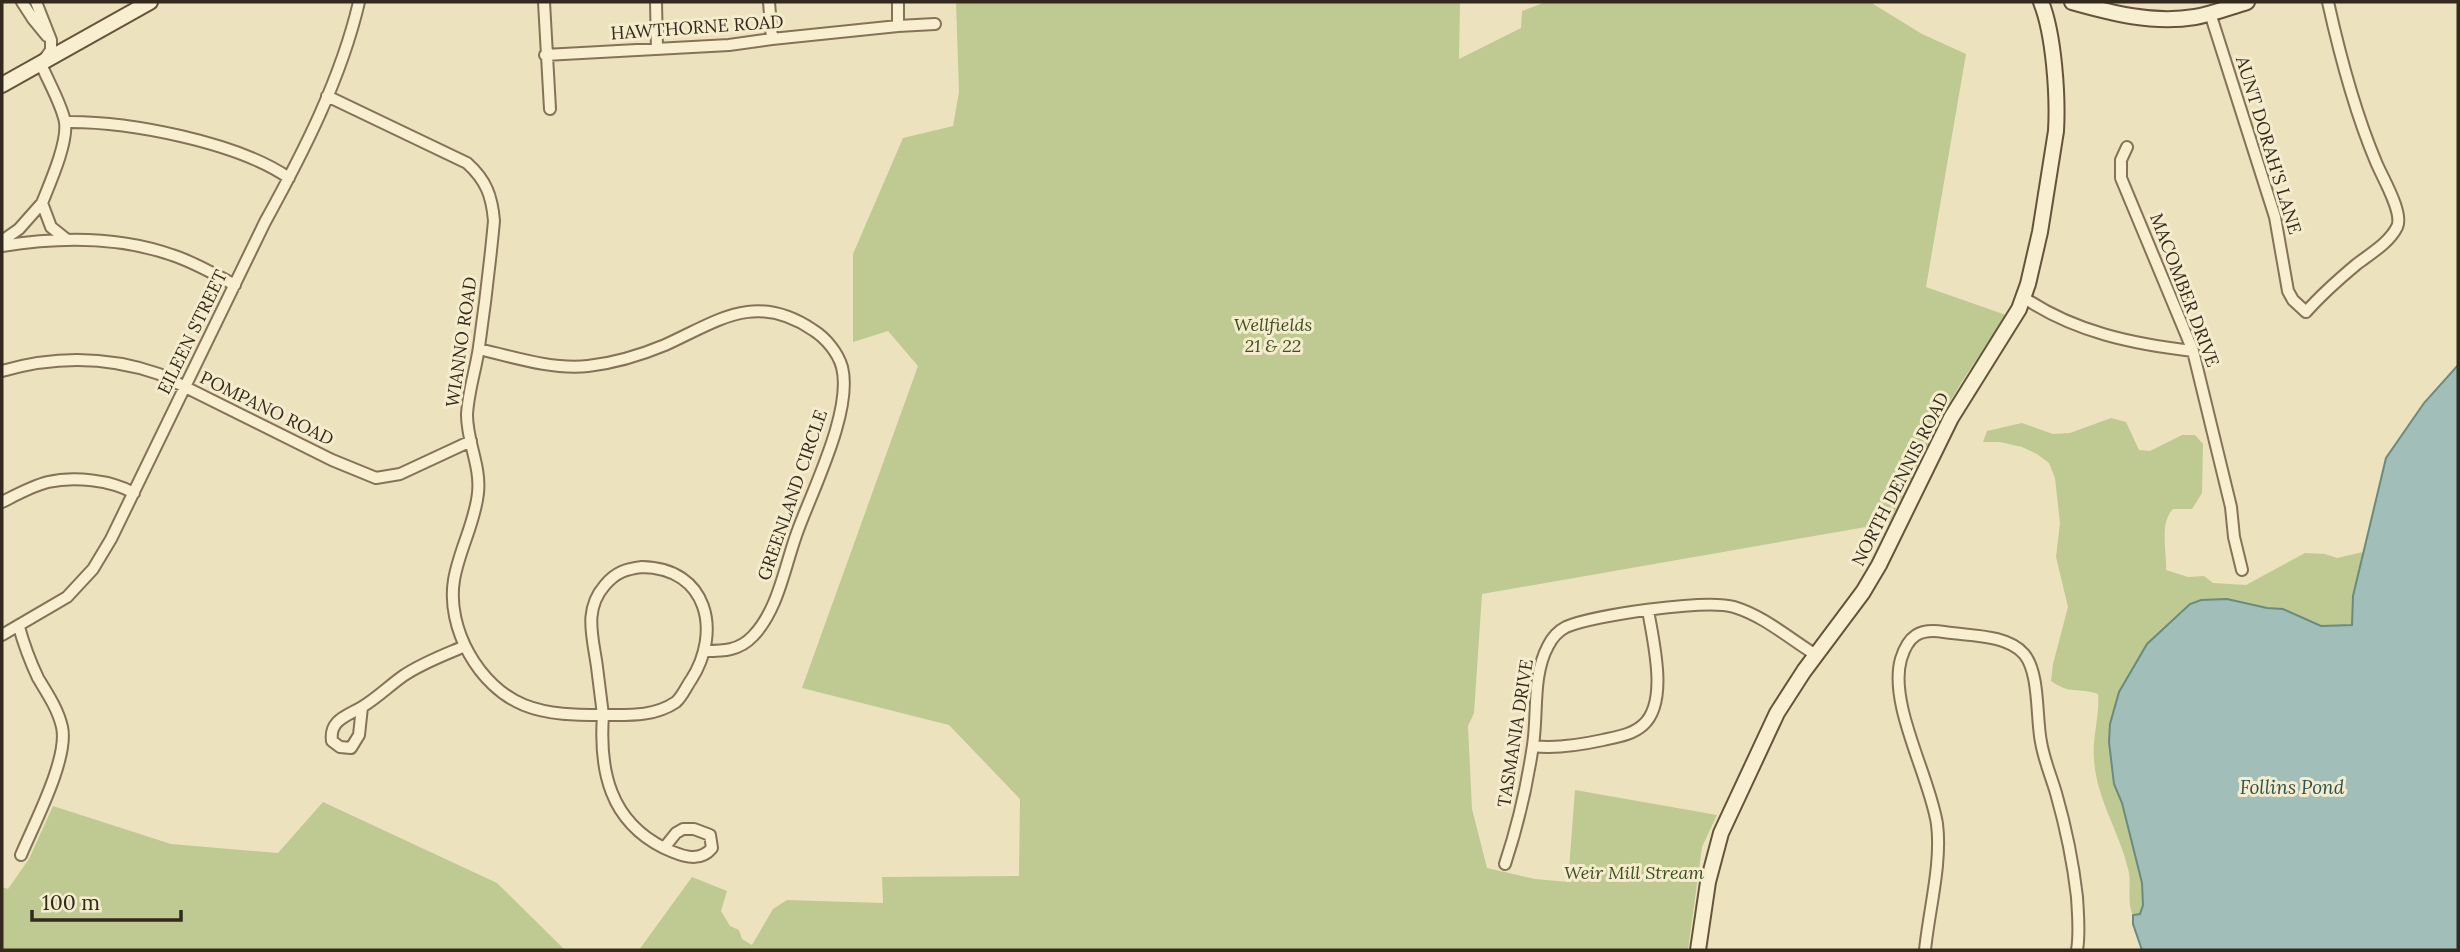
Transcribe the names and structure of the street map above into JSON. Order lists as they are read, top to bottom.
{
  "streets": {
    "main road": ["NORTH DENNIS ROAD"],
    "street": [
      "HAWTHORNE ROAD",
      "AUNT DORAH'S LANE",
      "MACOMBER DRIVE",
      "EILEEN STREET",
      "WIANNO ROAD",
      "POMPANO ROAD",
      "GREENLAND CIRCLE",
      "TASMANIA DRIVE"
    ]
  },
  "crossings": [
    ["EILEEN STREET", "WIANNO ROAD"],
    ["EILEEN STREET", "POMPANO ROAD"],
    ["WIANNO ROAD", "POMPANO ROAD"],
    ["WIANNO ROAD", "GREENLAND CIRCLE"],
    ["NORTH DENNIS ROAD", "TASMANIA DRIVE"]
  ],
  "water": ["Follins Pond"],
  "parks": ["Wellfields 21 & 22", "Weir Mill Stream"],
  "scale_bar": "100 m"
}
